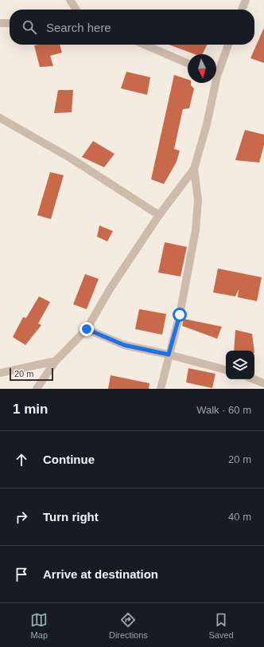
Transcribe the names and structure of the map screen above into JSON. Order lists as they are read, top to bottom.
{
  "scale_bar": "20 m",
  "north": "bottom",
  "page": {
    "search": "Search here",
    "scale": "20 m",
    "heading": ["1 min", "Walk · 60 m"],
    "list": [
      ["Continue", "20 m"],
      ["Turn right", "40 m"],
      "Arrive at destination"
    ],
    "nav": ["Map", "Directions", "Saved"]
  }
}
